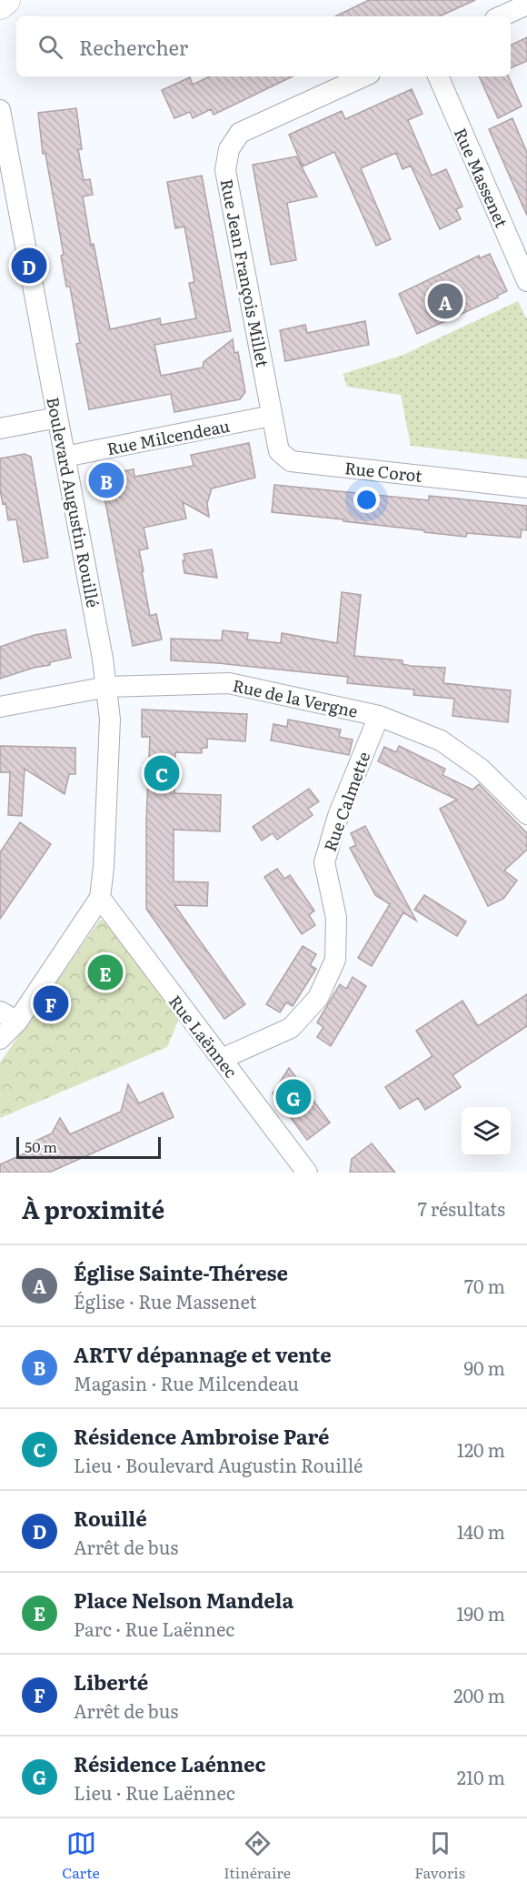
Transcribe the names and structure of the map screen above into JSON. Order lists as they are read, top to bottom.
{
  "streets": {
    "street": [
      "Rue Massenet",
      "Rue Jean François Millet",
      "Rue Milcendeau",
      "Rue Corot",
      "Boulevard Augustin Rouillé",
      "Rue de la Vergne",
      "Rue Calmette",
      "Rue Laënnec"
    ]
  },
  "crossings": [
    ["Rue Jean François Millet", "Rue Milcendeau"],
    ["Rue Jean François Millet", "Rue Corot"],
    ["Rue Milcendeau", "Rue Corot"],
    ["Rue Milcendeau", "Boulevard Augustin Rouillé"],
    ["Boulevard Augustin Rouillé", "Rue de la Vergne"],
    ["Boulevard Augustin Rouillé", "Rue Laënnec"],
    ["Rue de la Vergne", "Rue Calmette"],
    ["Rue Calmette", "Rue Laënnec"]
  ],
  "scale_bar": "50 m",
  "page": {
    "search": "Rechercher",
    "pins": [
      "D",
      "A",
      "B",
      "C",
      "E",
      "F",
      "G"
    ],
    "scale": "50 m",
    "heading": ["À proximité", "7 résultats"],
    "list": [
      {
        "mark": "A",
        "name": "Église Sainte-Thérese",
        "note": "Église · Rue Massenet",
        "value": "70 m"
      },
      {
        "mark": "B",
        "name": "ARTV dépannage et vente",
        "note": "Magasin · Rue Milcendeau",
        "value": "90 m"
      },
      {
        "mark": "C",
        "name": "Résidence Ambroise Paré",
        "note": "Lieu · Boulevard Augustin Rouillé",
        "value": "120 m"
      },
      {
        "mark": "D",
        "name": "Rouillé",
        "note": "Arrêt de bus",
        "value": "140 m"
      },
      {
        "mark": "E",
        "name": "Place Nelson Mandela",
        "note": "Parc · Rue Laënnec",
        "value": "190 m"
      },
      {
        "mark": "F",
        "name": "Liberté",
        "note": "Arrêt de bus",
        "value": "200 m"
      },
      {
        "mark": "G",
        "name": "Résidence Laénnec",
        "note": "Lieu · Rue Laënnec",
        "value": "210 m"
      }
    ],
    "nav": ["Carte", "Itinéraire", "Favoris"]
  }
}
